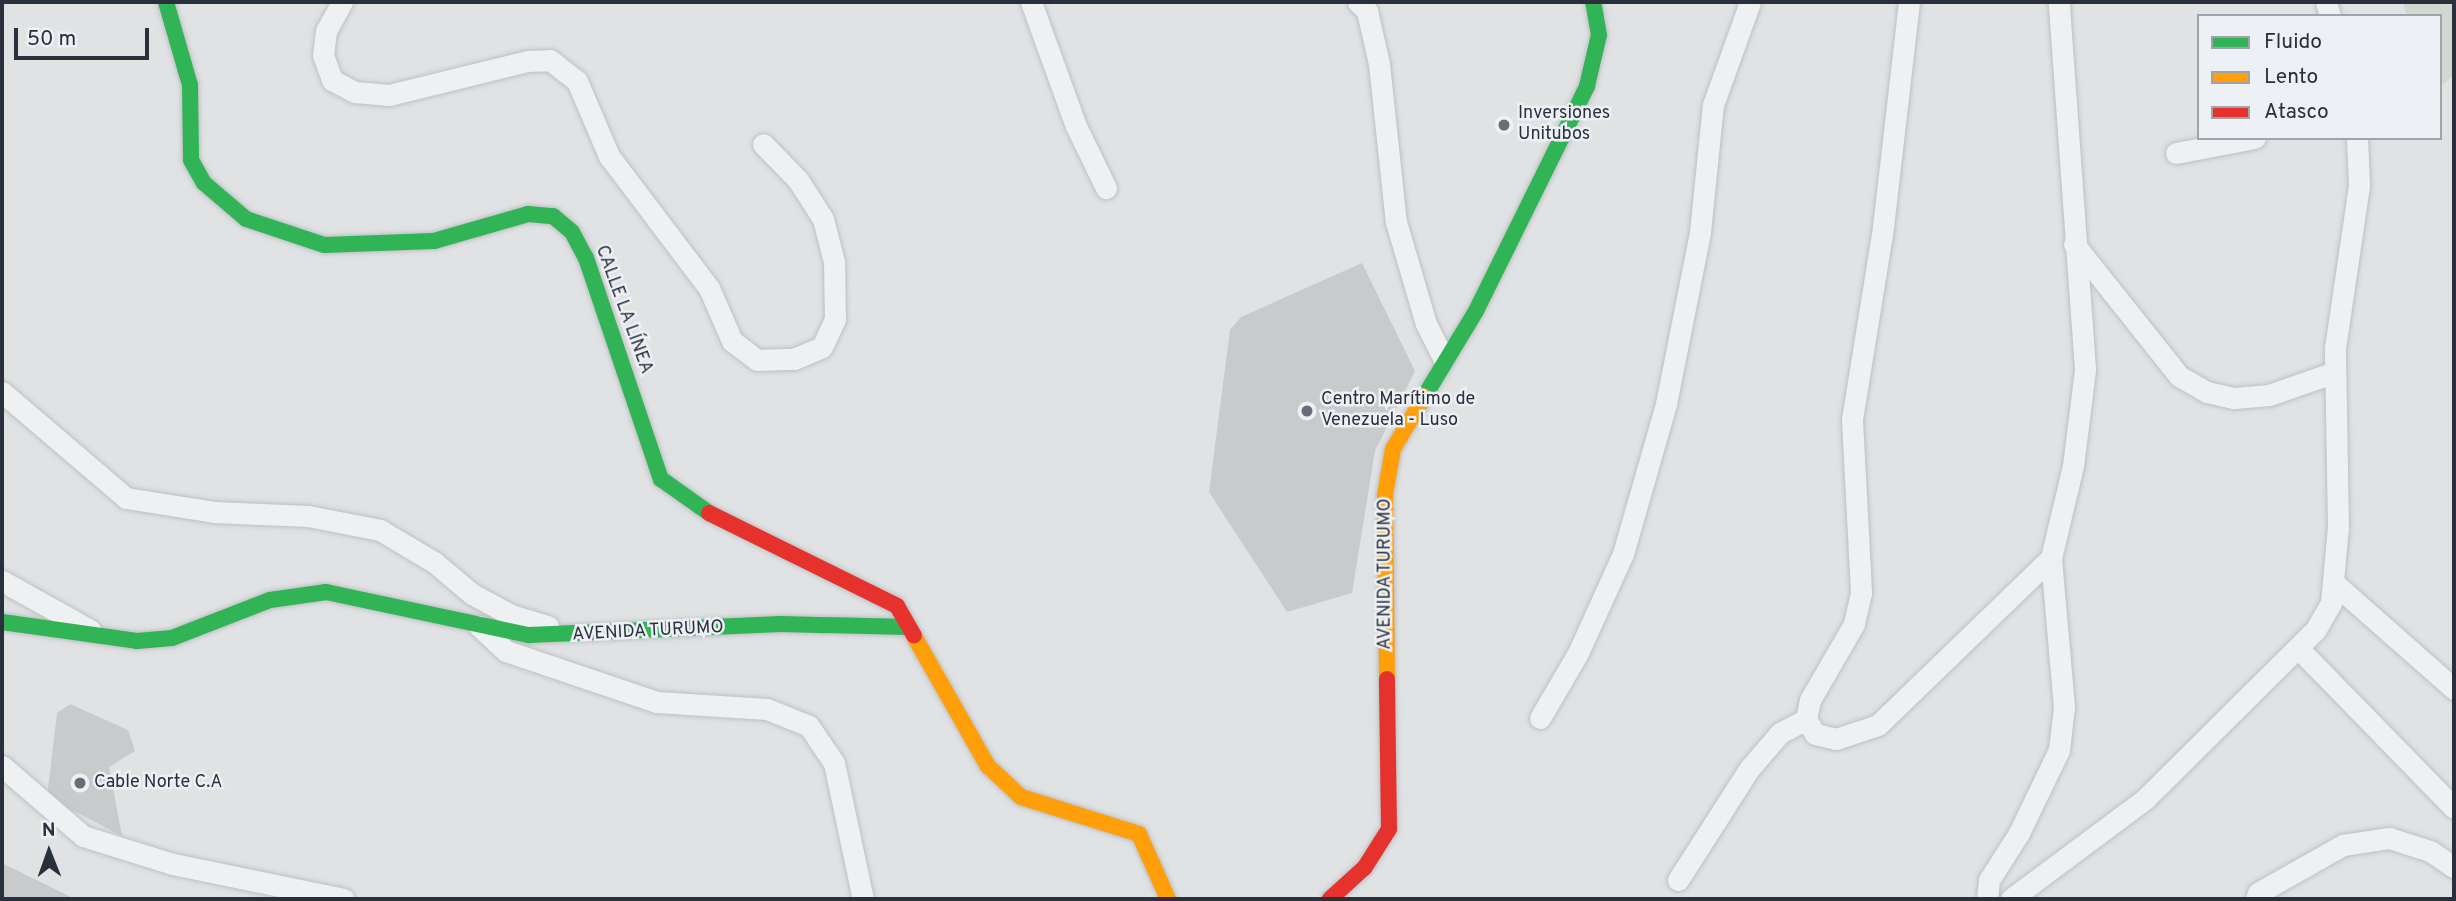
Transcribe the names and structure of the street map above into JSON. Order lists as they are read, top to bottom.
{
  "streets": {
    "street": ["CALLE LA LÍNEA", "AVENIDA TURUMO"]
  },
  "crossings": [
    ["CALLE LA LÍNEA", "AVENIDA TURUMO"]
  ],
  "places": ["Inversiones Unitubos", "Centro Marítimo de Venezuela - Luso", "Cable Norte C.A"],
  "legend": ["Fluido", "Lento", "Atasco"],
  "scale_bar": "50 m",
  "north": "top"
}
